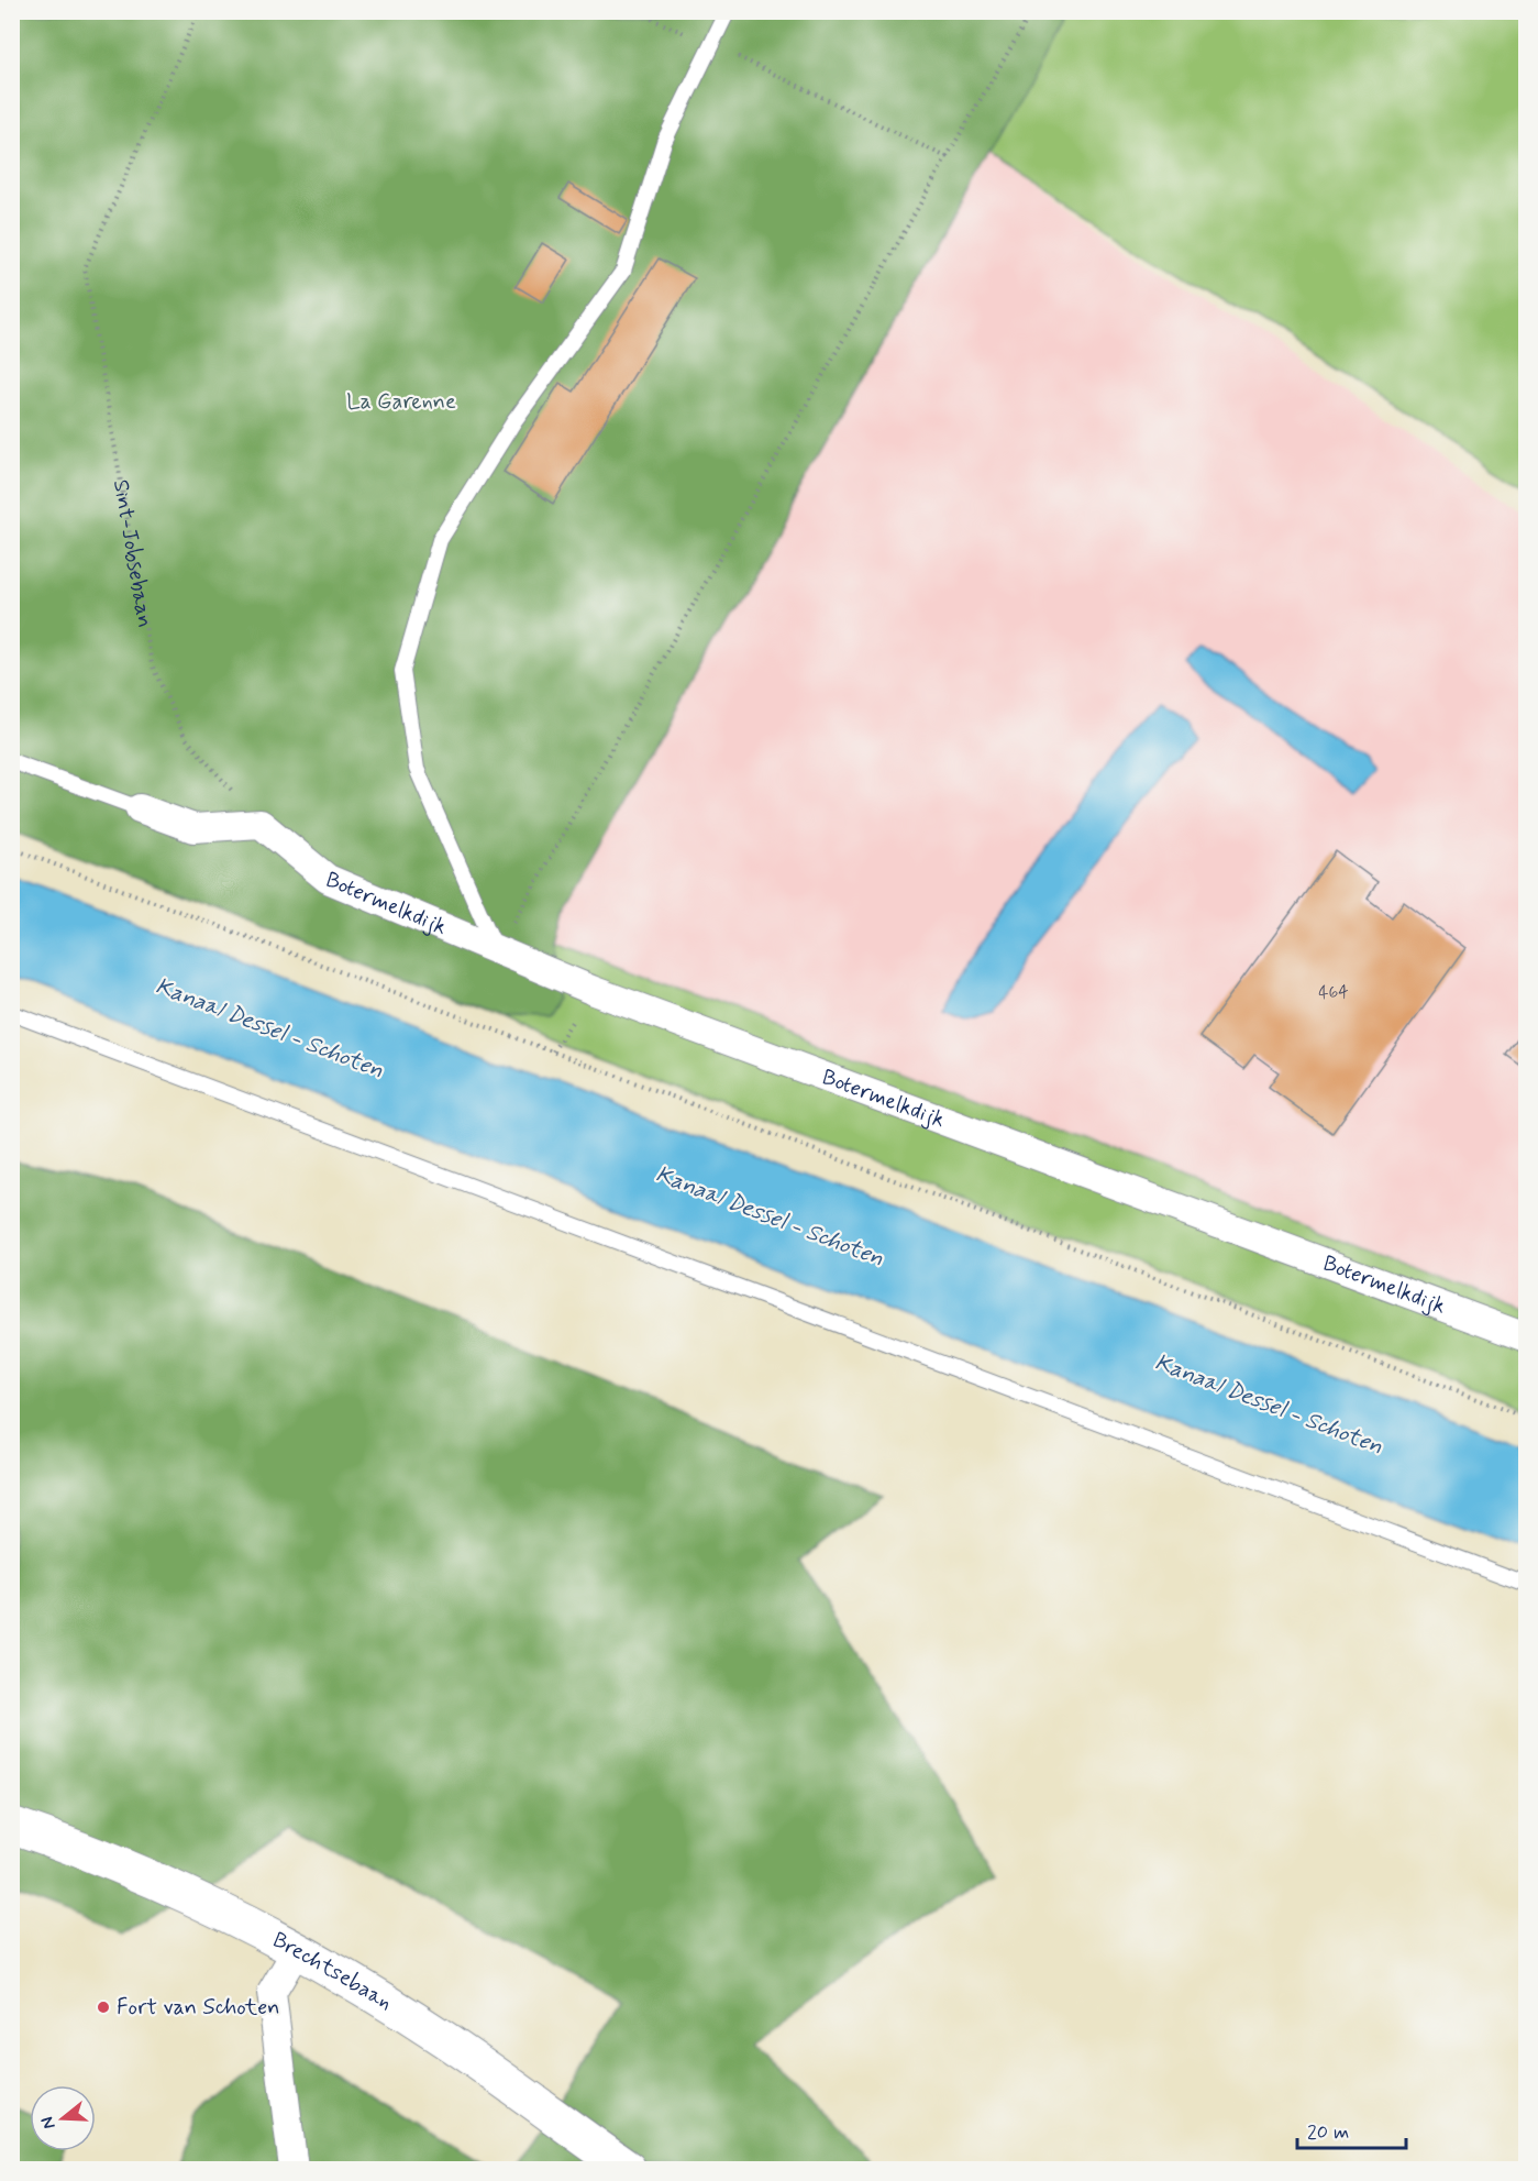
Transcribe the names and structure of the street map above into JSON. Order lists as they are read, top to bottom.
{
  "streets": {
    "main road": ["Brechtsebaan"],
    "street": ["Botermelkdijk"],
    "path": ["Sint-Jobsebaan"]
  },
  "crossings": [
    ["Sint-Jobsebaan", "Botermelkdijk"]
  ],
  "water": ["Kanaal Dessel - Schoten"],
  "parks": ["La Garenne"],
  "places": ["Fort van Schoten"],
  "house_numbers": ["464"],
  "scale_bar": "20 m",
  "north": "left"
}
